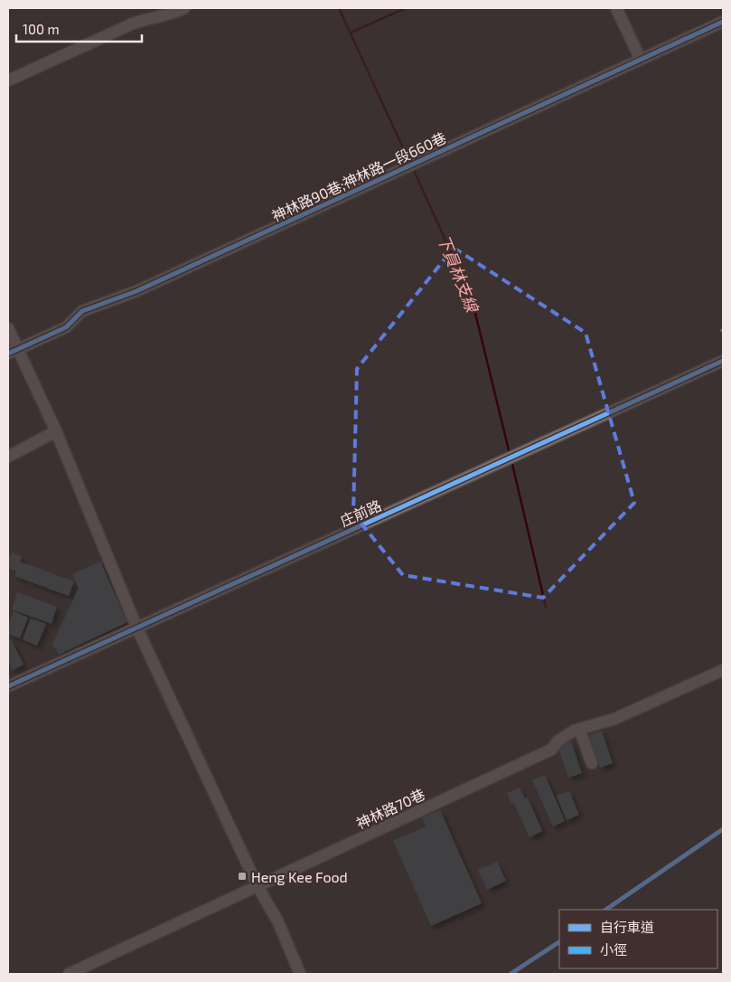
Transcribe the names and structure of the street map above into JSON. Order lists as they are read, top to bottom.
{
  "streets": {
    "street": ["神林路90巷;神林路一段660巷", "庄前路", "神林路70巷"]
  },
  "water": ["下員林支線"],
  "places": {
    "transit": ["Heng Kee Food"]
  },
  "legend": ["自行車道", "小徑"],
  "scale_bar": "100 m"
}
